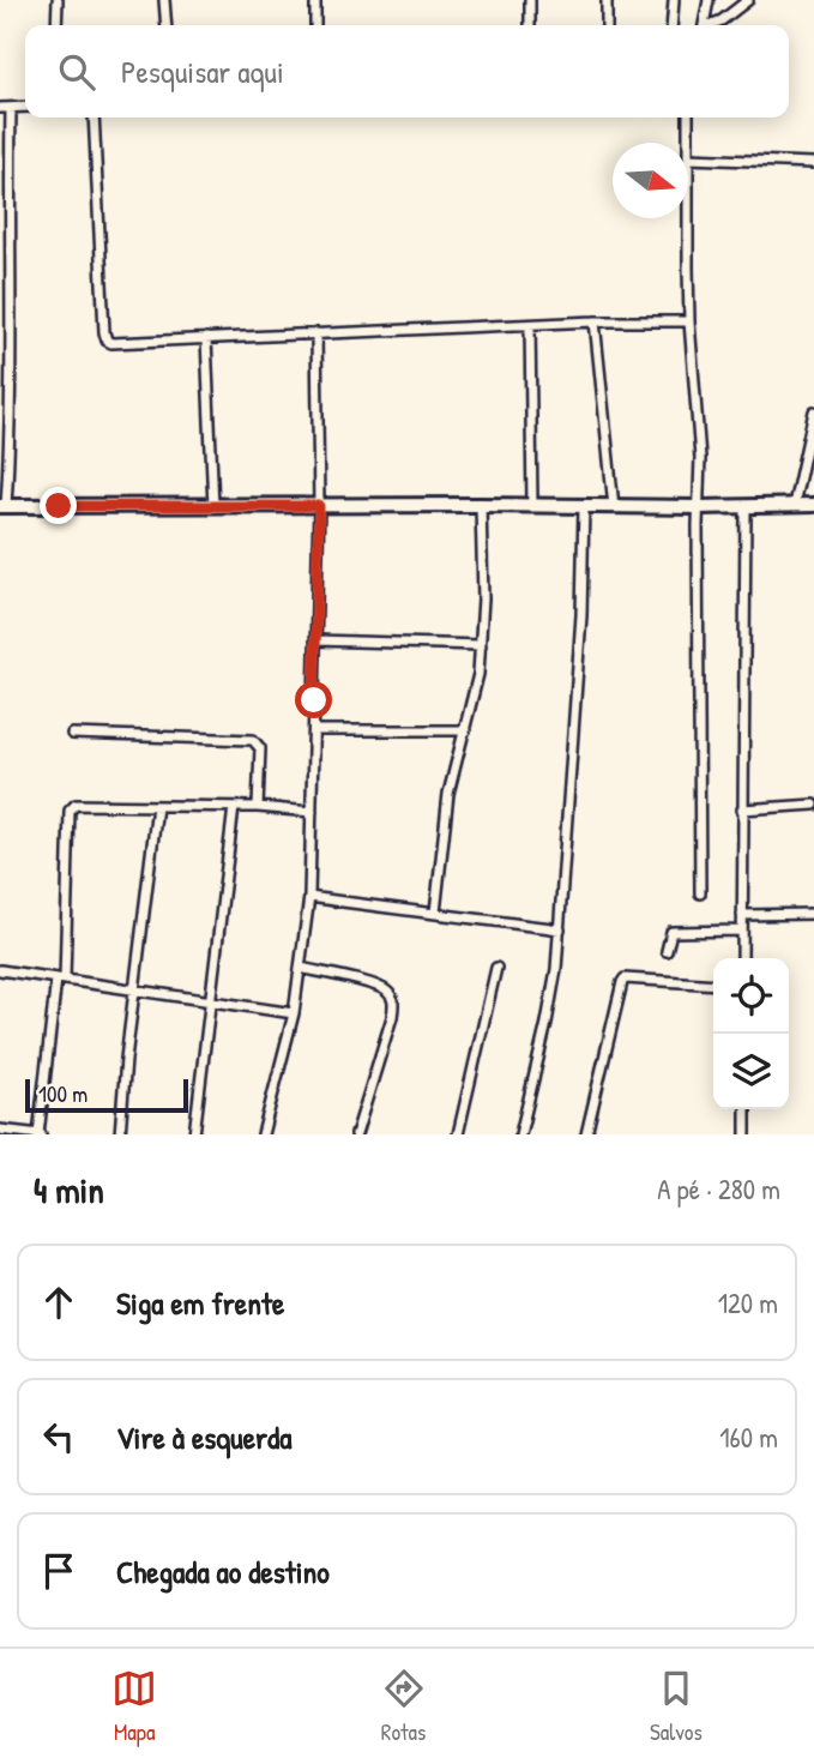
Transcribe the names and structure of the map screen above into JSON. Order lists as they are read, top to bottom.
{
  "scale_bar": "100 m",
  "north": "right",
  "page": {
    "search": "Pesquisar aqui",
    "scale": "100 m",
    "heading": ["4 min", "A pé · 280 m"],
    "list": [
      ["Siga em frente", "120 m"],
      ["Vire à esquerda", "160 m"],
      "Chegada ao destino"
    ],
    "nav": ["Mapa", "Rotas", "Salvos"]
  }
}
